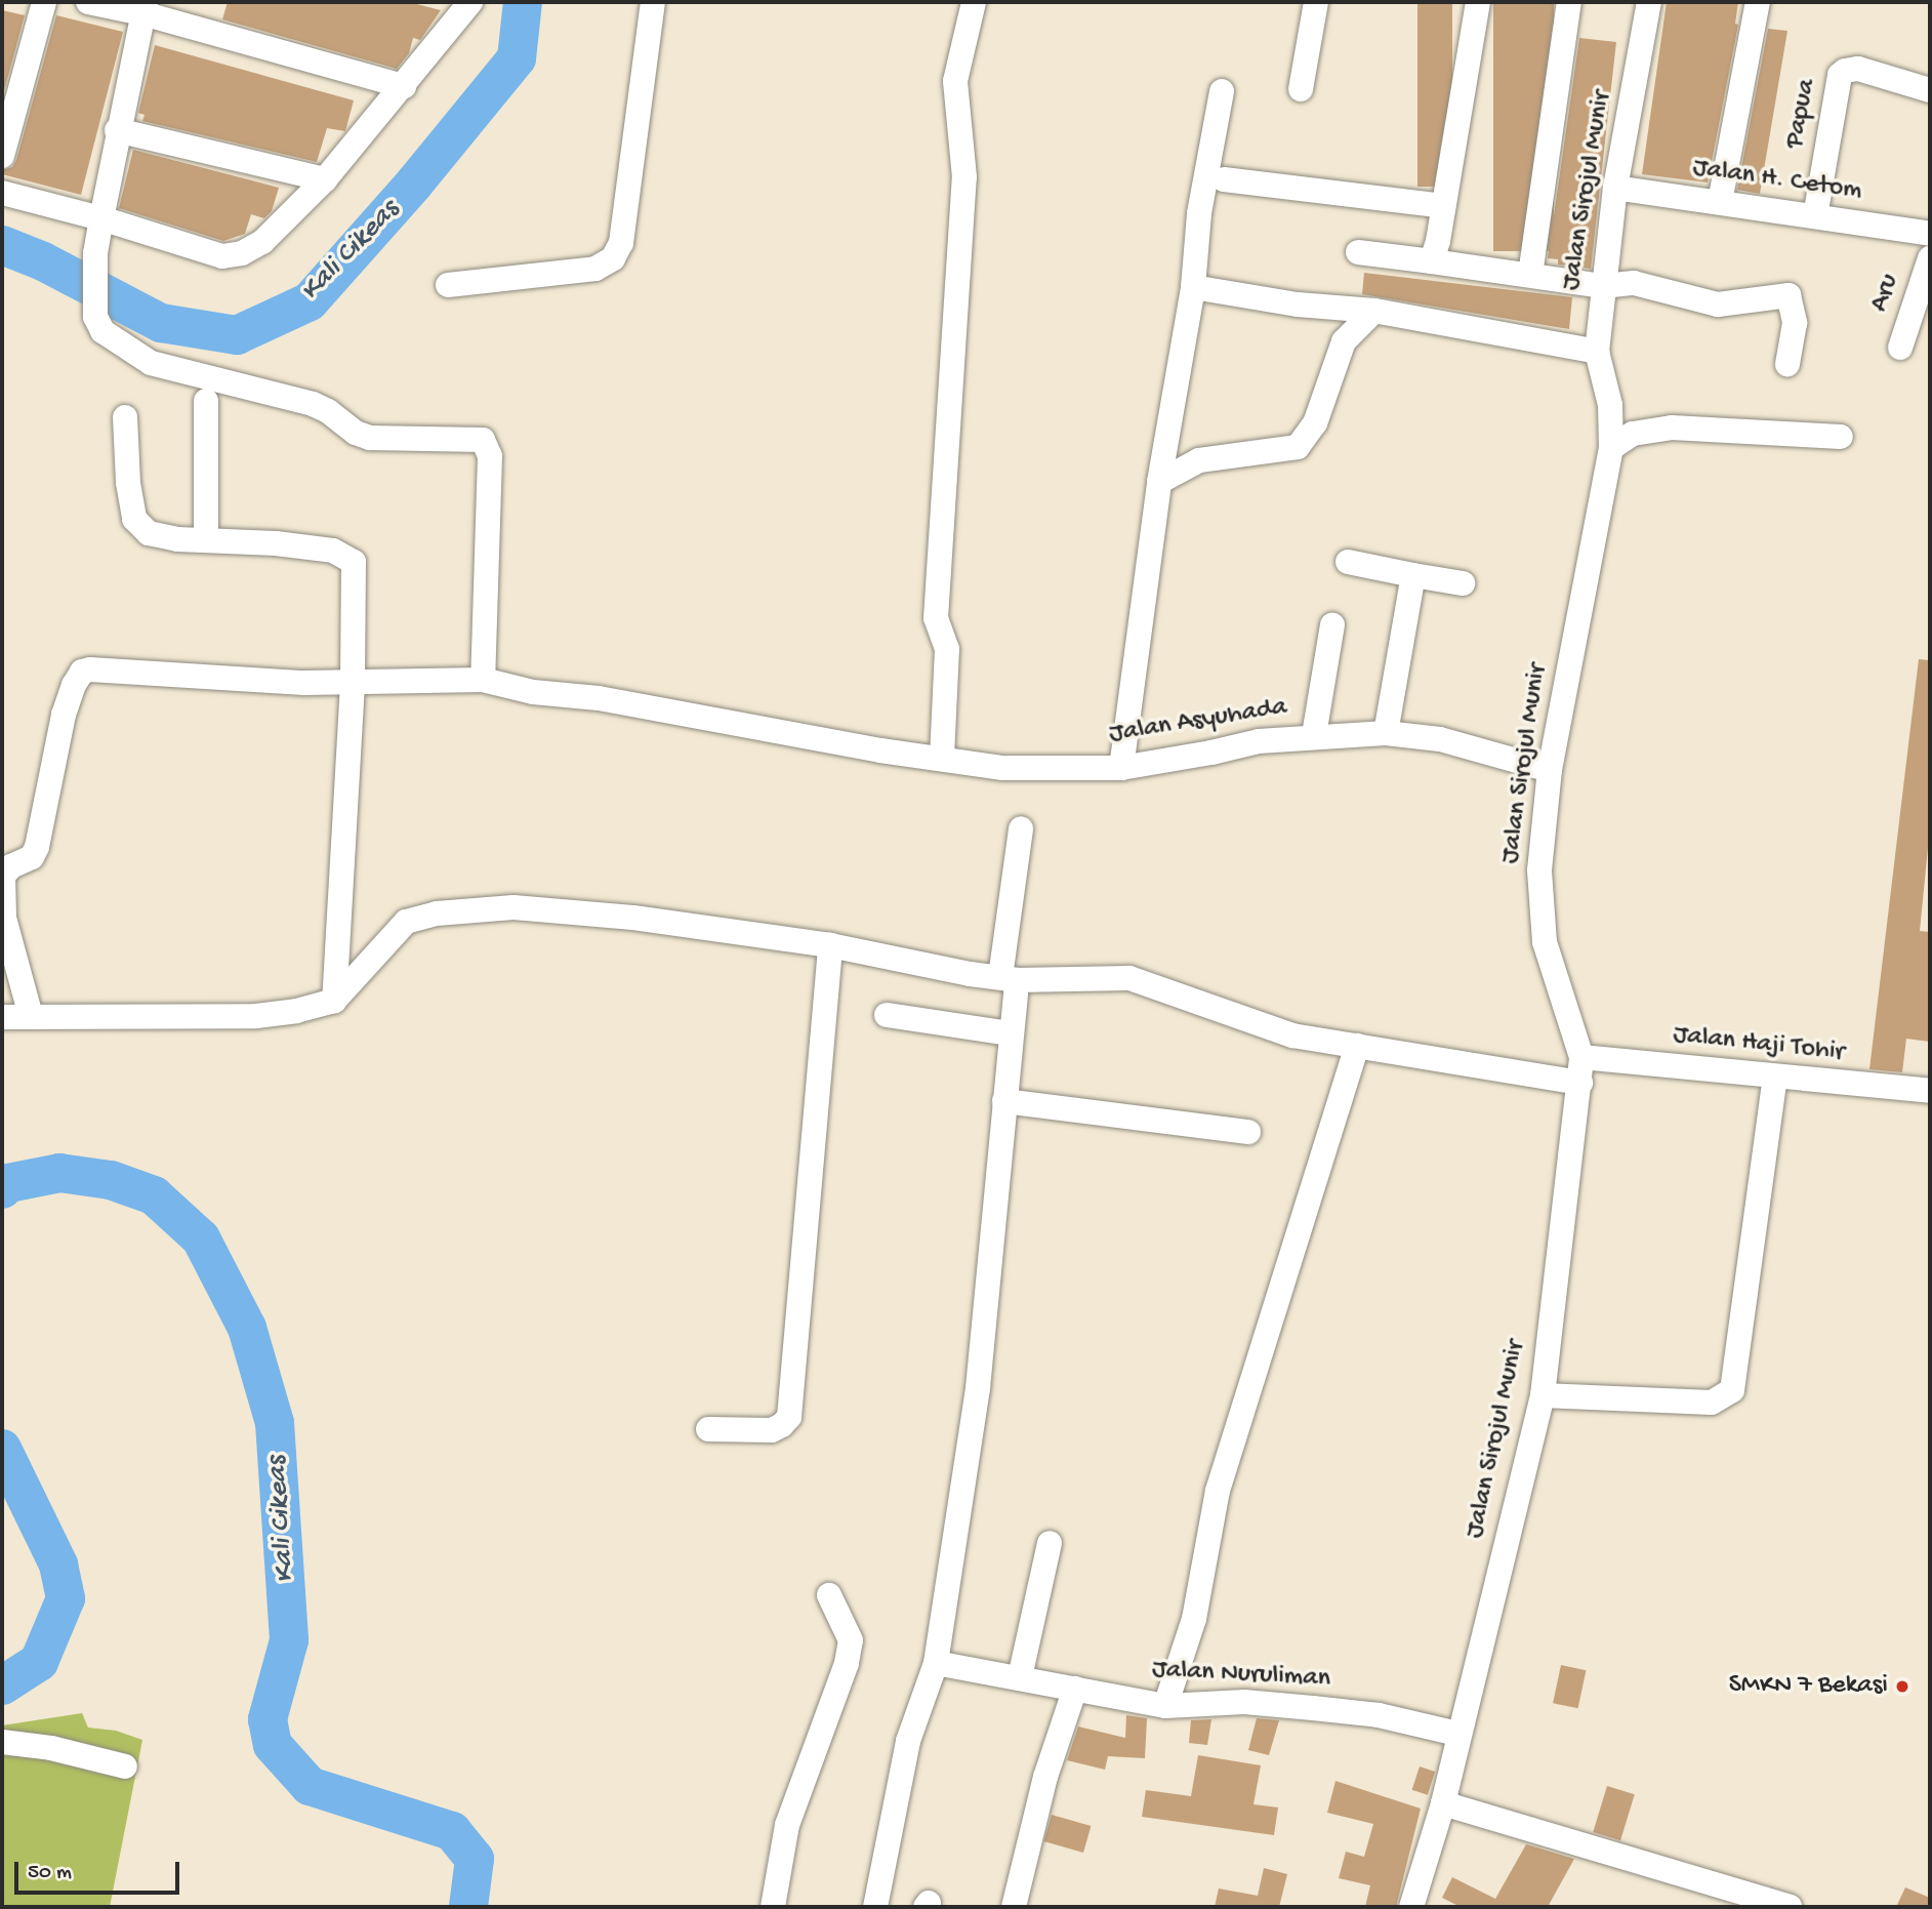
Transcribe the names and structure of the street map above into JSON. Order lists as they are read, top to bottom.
{
  "streets": {
    "street": [
      "Papua",
      "Jalan H. Cetom",
      "Jalan Sirojul Munir",
      "Aru",
      "Jalan Asyuhada",
      "Jalan Haji Tohir",
      "Jalan Nuruliman"
    ]
  },
  "crossings": [
    ["Papua", "Jalan H. Cetom"],
    ["Jalan H. Cetom", "Jalan Sirojul Munir"],
    ["Jalan Sirojul Munir", "Jalan Asyuhada"],
    ["Jalan Sirojul Munir", "Jalan Haji Tohir"],
    ["Jalan Sirojul Munir", "Jalan Nuruliman"]
  ],
  "water": ["Kali Cikeas"],
  "places": ["SMKN 7 Bekasi"],
  "scale_bar": "50 m"
}
